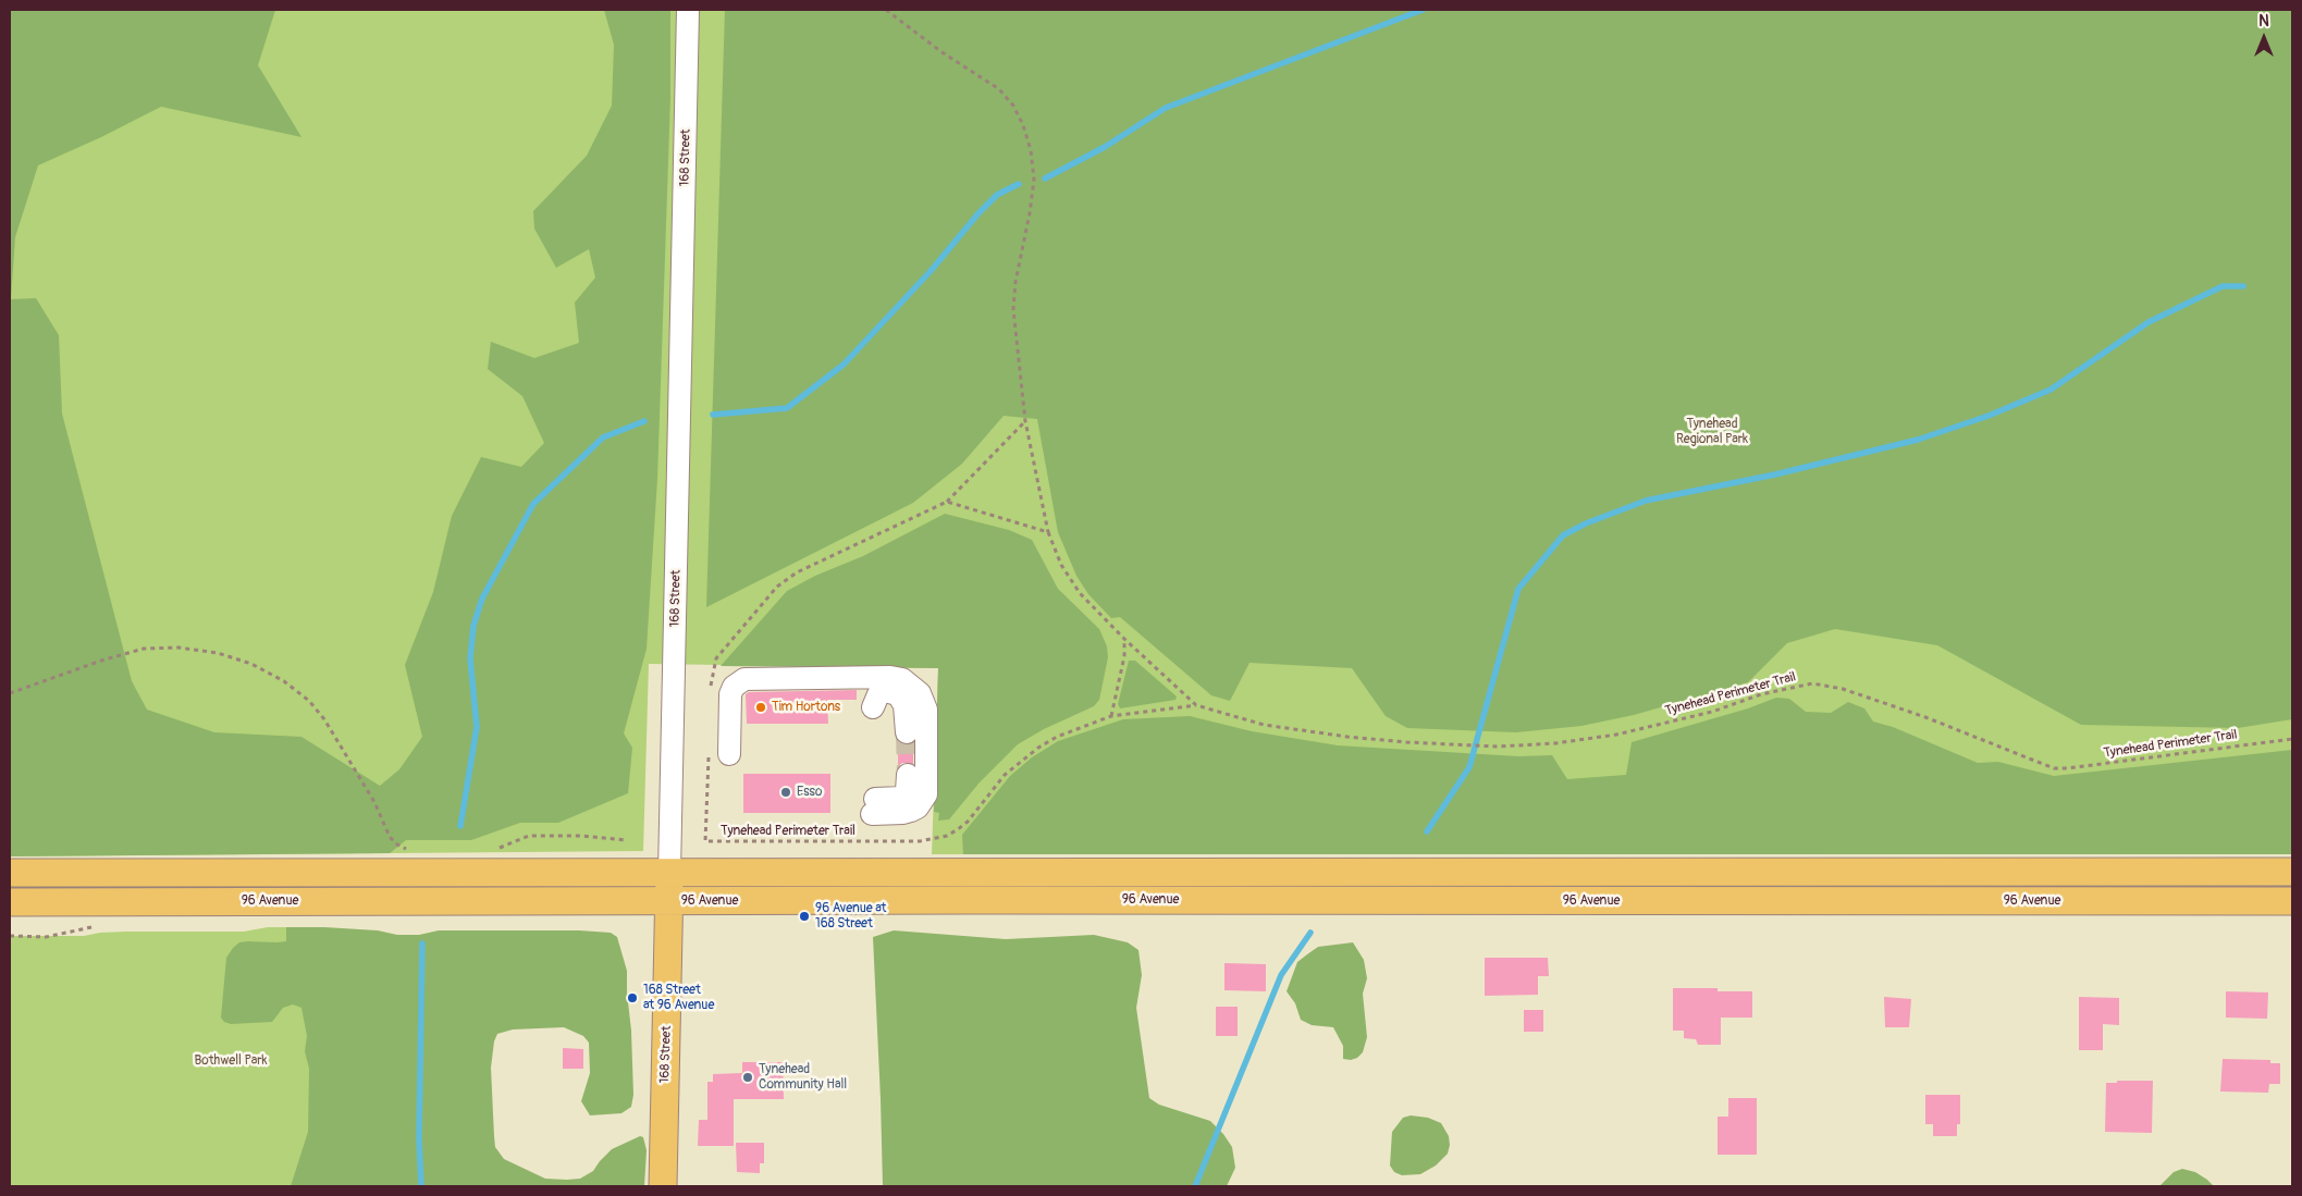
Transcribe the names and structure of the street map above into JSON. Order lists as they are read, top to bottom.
{
  "streets": {
    "main road": ["168 Street", "96 Avenue"],
    "path": ["Tynehead Perimeter Trail"]
  },
  "crossings": [
    ["168 Street", "96 Avenue"]
  ],
  "parks": ["Tynehead Regional Park", "Bothwell Park"],
  "places": [
    "Tim Hortons",
    "Esso",
    "96 Avenue at 168 Street",
    "168 Street at 96 Avenue",
    "Tynehead Community Hall"
  ],
  "north": "top"
}
